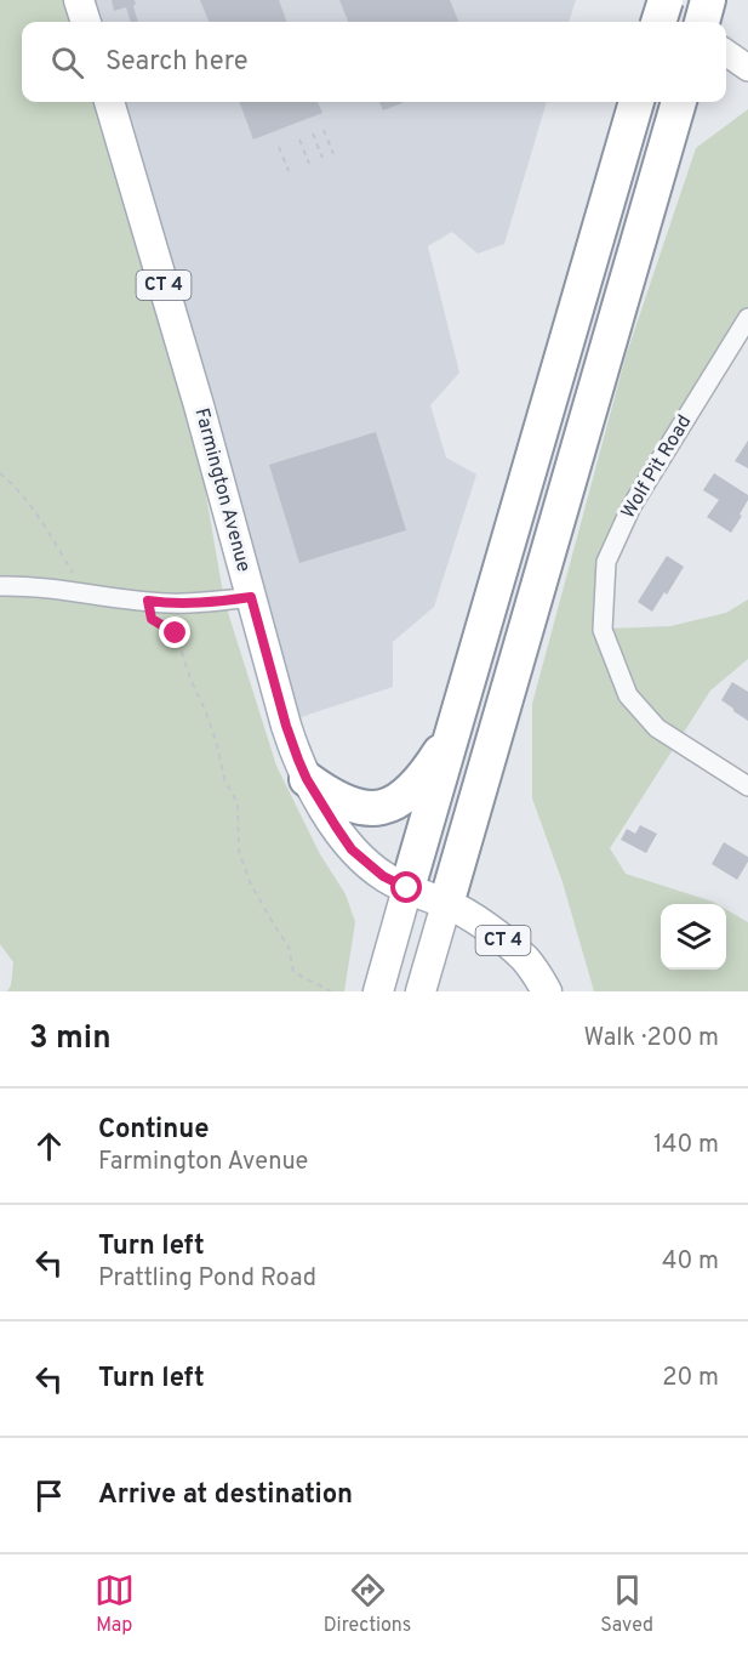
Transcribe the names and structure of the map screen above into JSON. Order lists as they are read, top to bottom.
{
  "streets": {
    "main road": ["CT 4", "Farmington Avenue"],
    "street": ["Wolf Pit Road"]
  },
  "crossings": [
    ["CT 4", "Farmington Avenue"]
  ],
  "page": {
    "search": "Search here",
    "heading": ["3 min", "Walk · 200 m"],
    "list": [
      ["Continue", "Farmington Avenue", "140 m"],
      ["Turn left", "Prattling Pond Road", "40 m"],
      ["Turn left", "20 m"],
      "Arrive at destination"
    ],
    "nav": ["Map", "Directions", "Saved"]
  }
}
